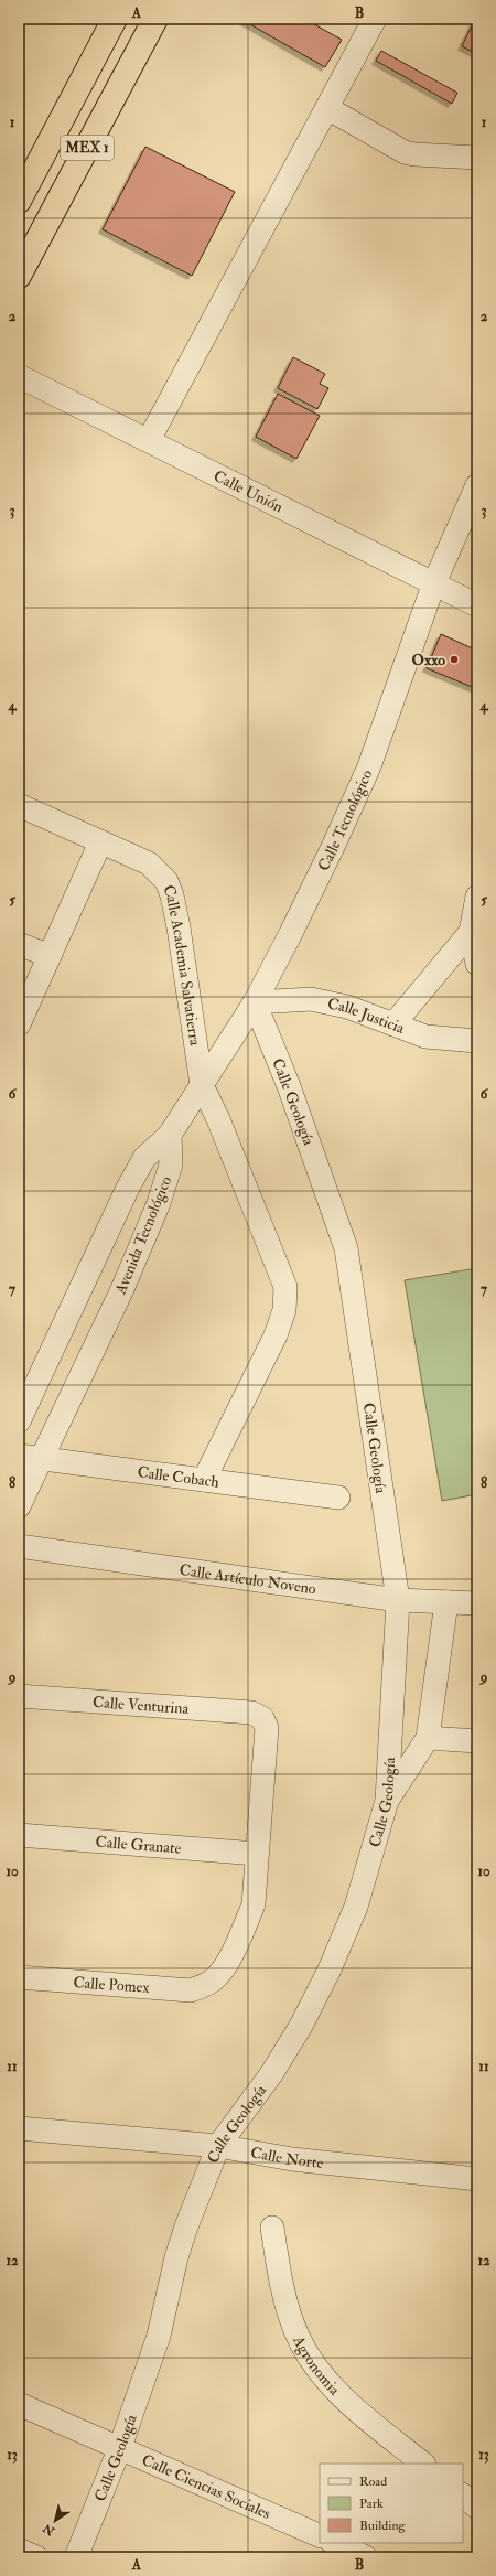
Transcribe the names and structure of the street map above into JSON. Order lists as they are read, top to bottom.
{
  "streets": {
    "highway": ["MEX 1"],
    "street": [
      "Calle Unión",
      "Calle Tecnológico",
      "Calle Academia Salvatierra",
      "Calle Justicia",
      "Calle Geología",
      "Avenida Tecnológico",
      "Calle Cobach",
      "Calle Artículo Noveno",
      "Calle Venturina",
      "Calle Granate",
      "Calle Pomex",
      "Calle Norte",
      "Agronomia",
      "Calle Ciencias Sociales"
    ]
  },
  "crossings": [
    ["Calle Unión", "Calle Tecnológico"],
    ["Calle Tecnológico", "Calle Academia Salvatierra"],
    ["Calle Tecnológico", "Calle Justicia"],
    ["Calle Tecnológico", "Calle Geología"],
    ["Calle Tecnológico", "Avenida Tecnológico"],
    ["Calle Academia Salvatierra", "Calle Cobach"],
    ["Calle Justicia", "Calle Geología"],
    ["Calle Geología", "Calle Artículo Noveno"],
    ["Calle Geología", "Calle Norte"],
    ["Calle Geología", "Calle Ciencias Sociales"],
    ["Avenida Tecnológico", "Calle Cobach"],
    ["Calle Venturina", "Calle Granate"],
    ["Calle Venturina", "Calle Pomex"],
    ["Calle Granate", "Calle Pomex"]
  ],
  "places": ["Oxxo"],
  "legend": ["Road", "Park", "Building"],
  "north": "bottom left",
  "grid": {
    "columns": ["A", "B"],
    "rows": [
      "1",
      "2",
      "3",
      "4",
      "5",
      "6",
      "7",
      "8",
      "9",
      "10",
      "11",
      "12",
      "13"
    ]
  }
}
